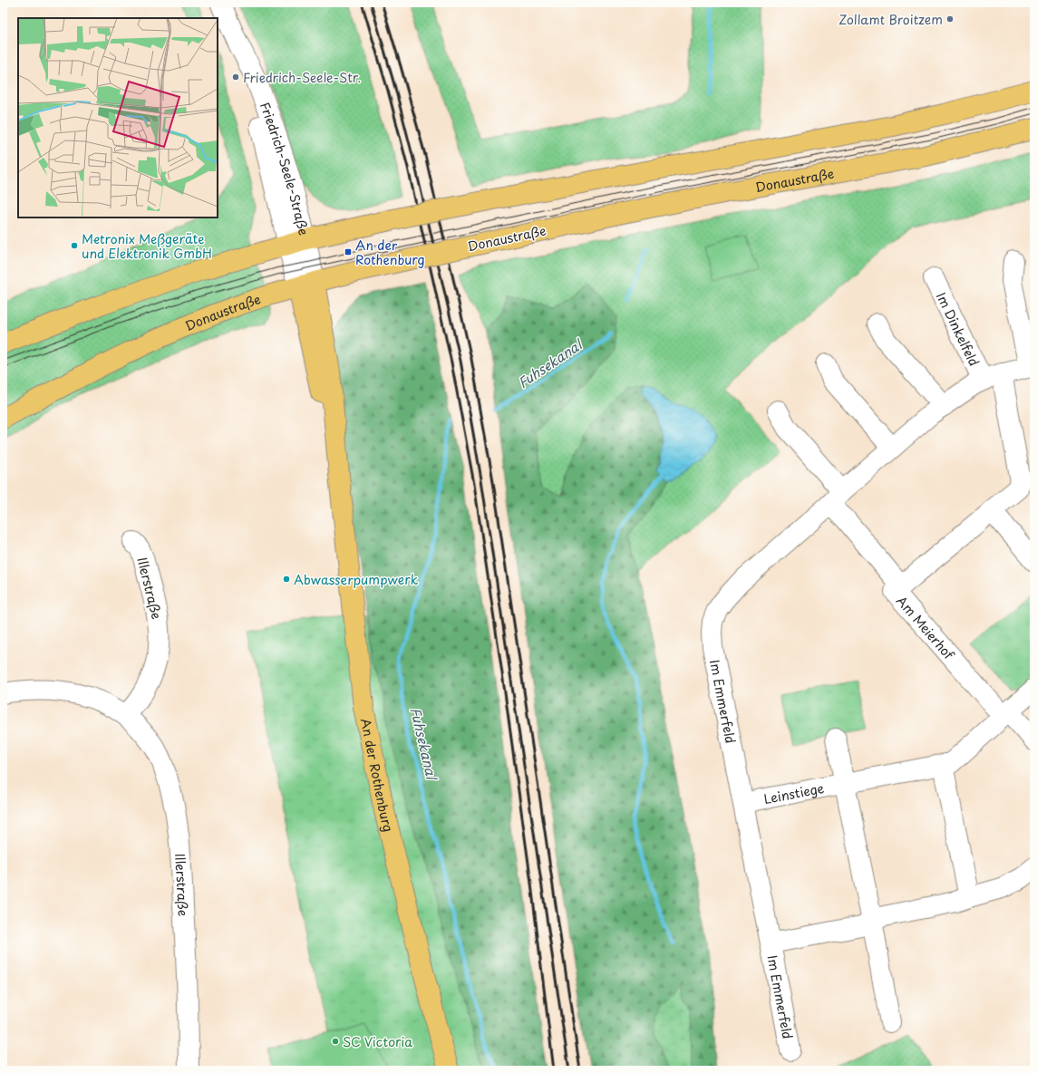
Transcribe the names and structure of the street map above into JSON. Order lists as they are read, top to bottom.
{
  "streets": {
    "main road": ["Donaustraße", "An der Rothenburg"],
    "street": [
      "Friedrich-Seele-Straße",
      "Im Dinkelfeld",
      "Illerstraße",
      "Am Meierhof",
      "Im Emmerfeld",
      "Leinstiege"
    ]
  },
  "crossings": [
    ["Friedrich-Seele-Straße", "Donaustraße"],
    ["Friedrich-Seele-Straße", "An der Rothenburg"],
    ["Donaustraße", "An der Rothenburg"],
    ["Im Dinkelfeld", "Am Meierhof"],
    ["Im Dinkelfeld", "Im Emmerfeld"],
    ["Am Meierhof", "Im Emmerfeld"],
    ["Am Meierhof", "Leinstiege"],
    ["Im Emmerfeld", "Leinstiege"]
  ],
  "water": ["Fuhsekanal"],
  "places": {
    "other": [
      "Zollamt Broitzem",
      "Friedrich-Seele-Str.",
      "Metronix Meßgeräte und Elektronik GmbH",
      "Abwasserpumpwerk",
      "SC Victoria"
    ],
    "transit": ["An der Rothenburg"]
  }
}
